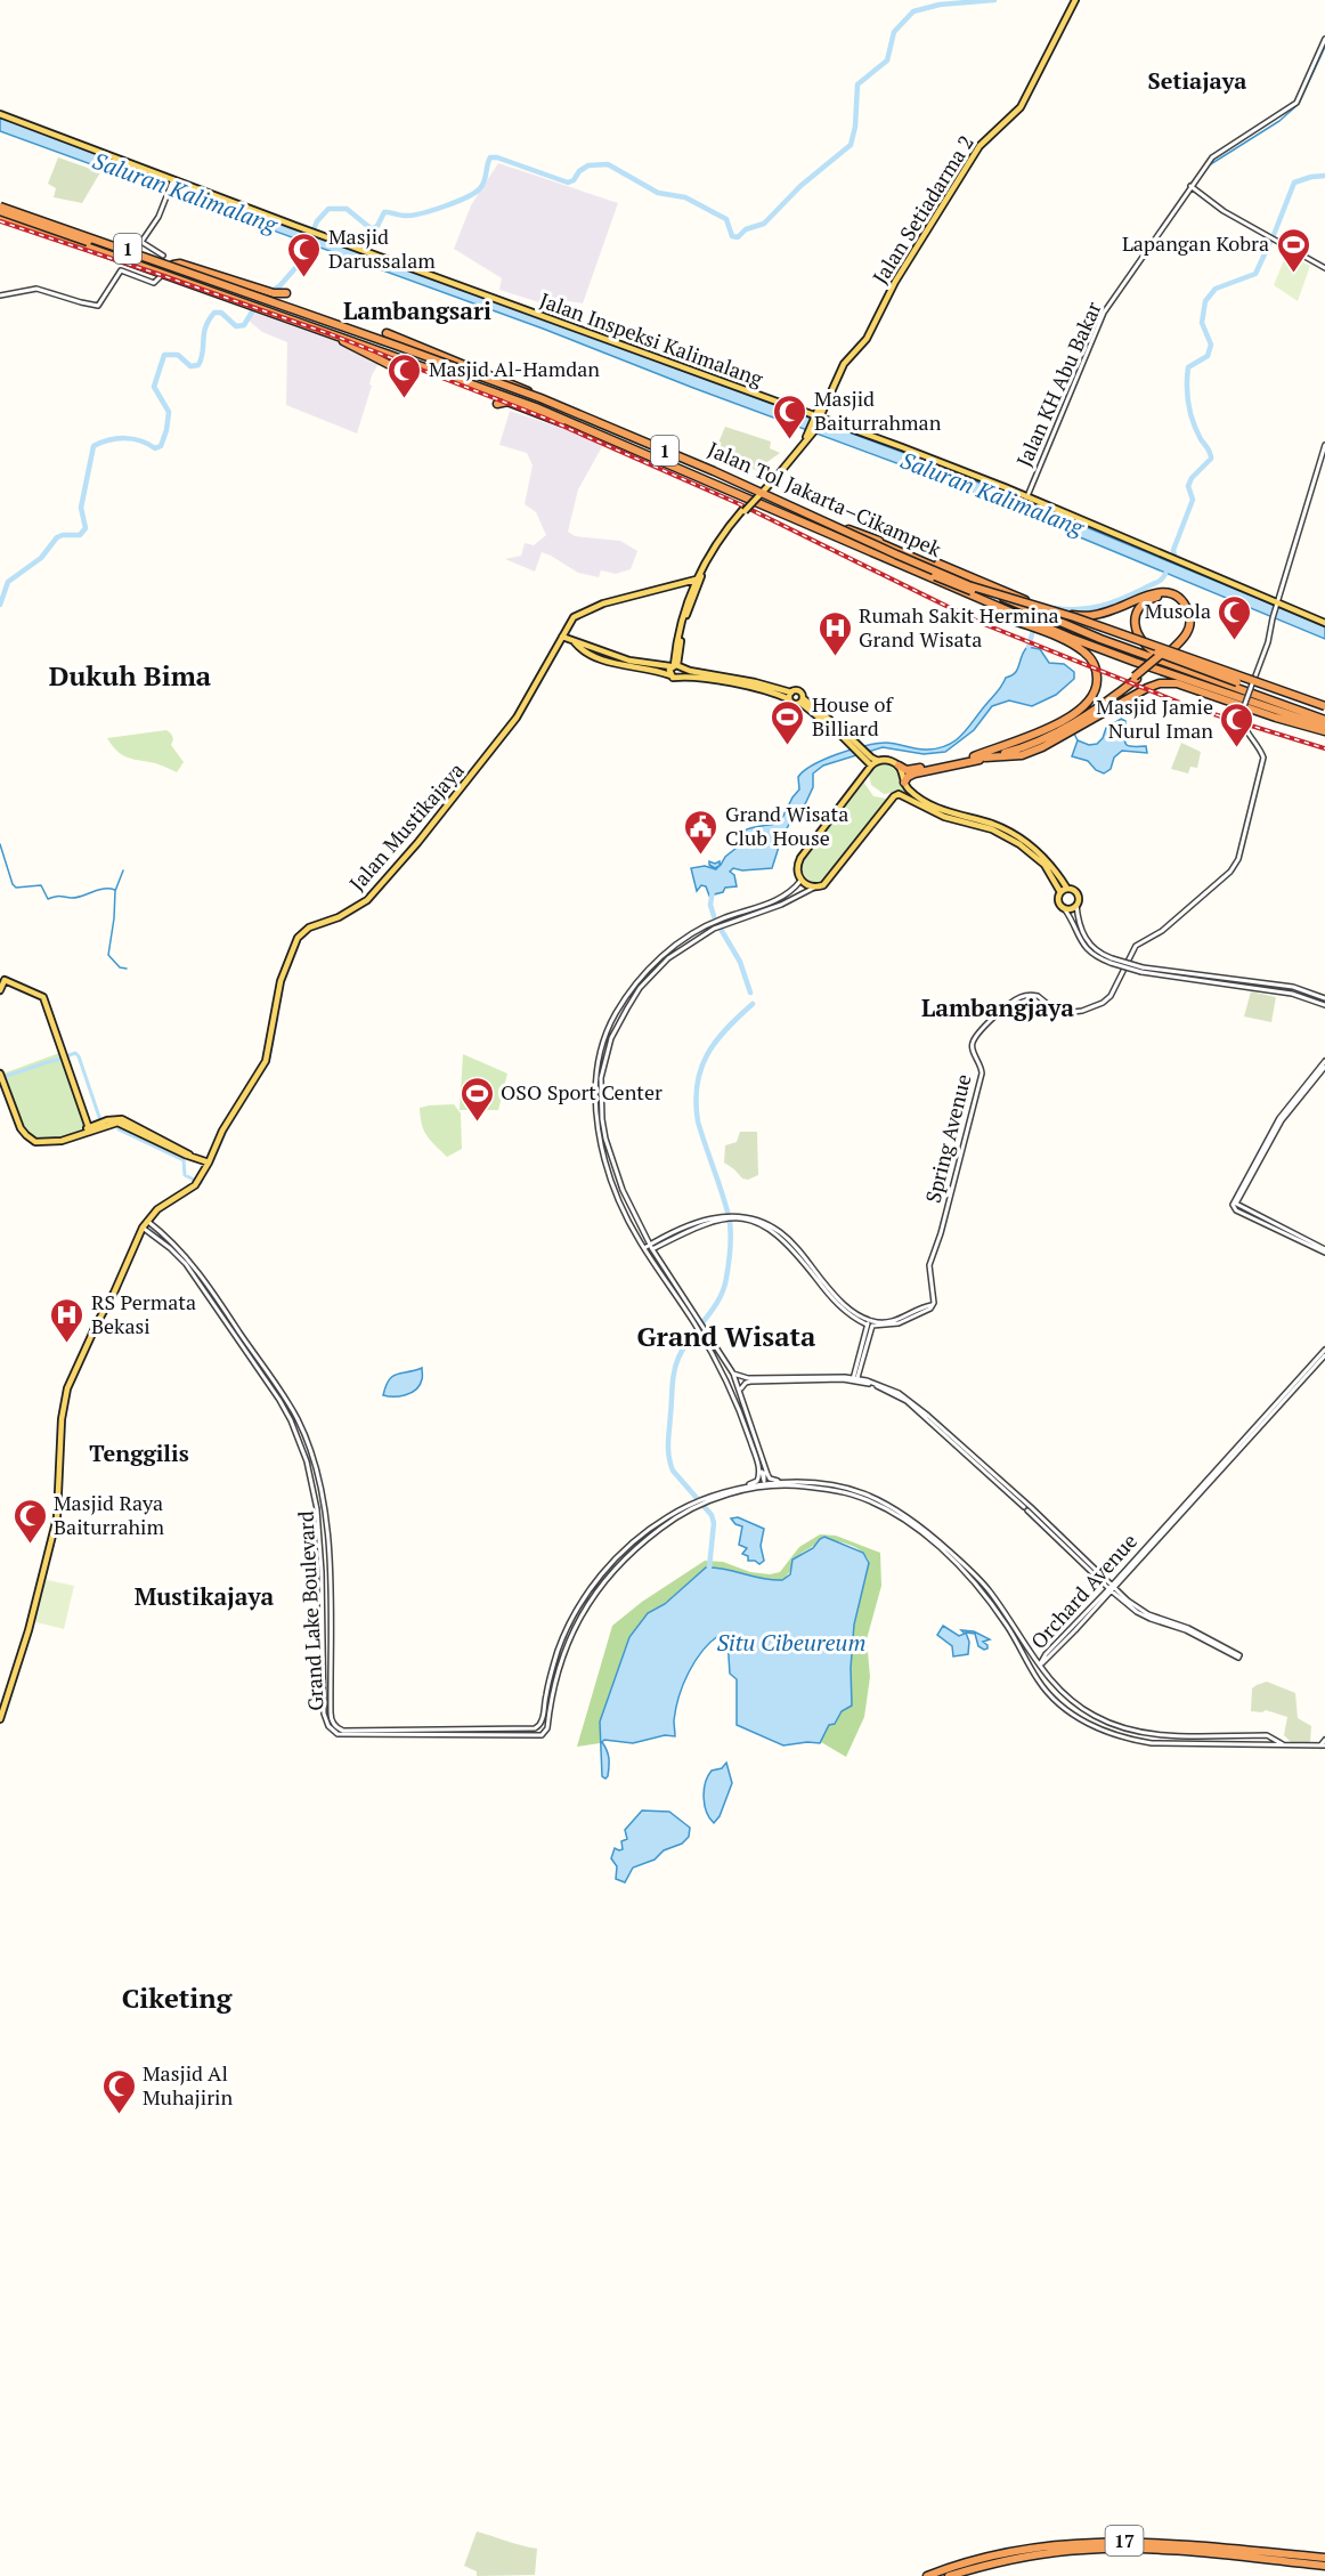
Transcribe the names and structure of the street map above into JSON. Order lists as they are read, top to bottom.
{
  "streets": {
    "highway": ["1", "Jalan Tol Jakarta–Cikampek", "17"],
    "main road": ["Jalan Setiadarma 2", "Jalan Inspeksi Kalimalang", "Jalan Mustikajaya"],
    "street": [
      "Jalan KH Abu Bakar",
      "Spring Avenue",
      "Orchard Avenue",
      "Grand Lake Boulevard"
    ]
  },
  "crossings": [
    ["Jalan Setiadarma 2", "Jalan Inspeksi Kalimalang"],
    ["Jalan Setiadarma 2", "Jalan Mustikajaya"],
    ["1", "Jalan Tol Jakarta–Cikampek"],
    ["Jalan Inspeksi Kalimalang", "Jalan KH Abu Bakar"],
    ["Jalan Inspeksi Kalimalang", "Spring Avenue"],
    ["Jalan Mustikajaya", "Grand Lake Boulevard"],
    ["Orchard Avenue", "Grand Lake Boulevard"]
  ],
  "districts": [
    "Setiajaya",
    "Lambangsari",
    "Dukuh Bima",
    "Lambangjaya",
    "Grand Wisata",
    "Tenggilis",
    "Mustikajaya",
    "Ciketing"
  ],
  "water": ["Saluran Kalimalang", "Situ Cibeureum"],
  "places": {
    "sports": ["Lapangan Kobra", "House of Billiard", "OSO Sport Center"],
    "mosque": [
      "Masjid Darussalam",
      "Masjid Al-Hamdan",
      "Masjid Baiturrahman",
      "Musola",
      "Masjid Jamie Nurul Iman",
      "Masjid Raya Baiturrahim",
      "Masjid Al Muhajirin"
    ],
    "hospital": ["Rumah Sakit Hermina Grand Wisata", "RS Permata Bekasi"],
    "public building": ["Grand Wisata Club House"]
  }
}
